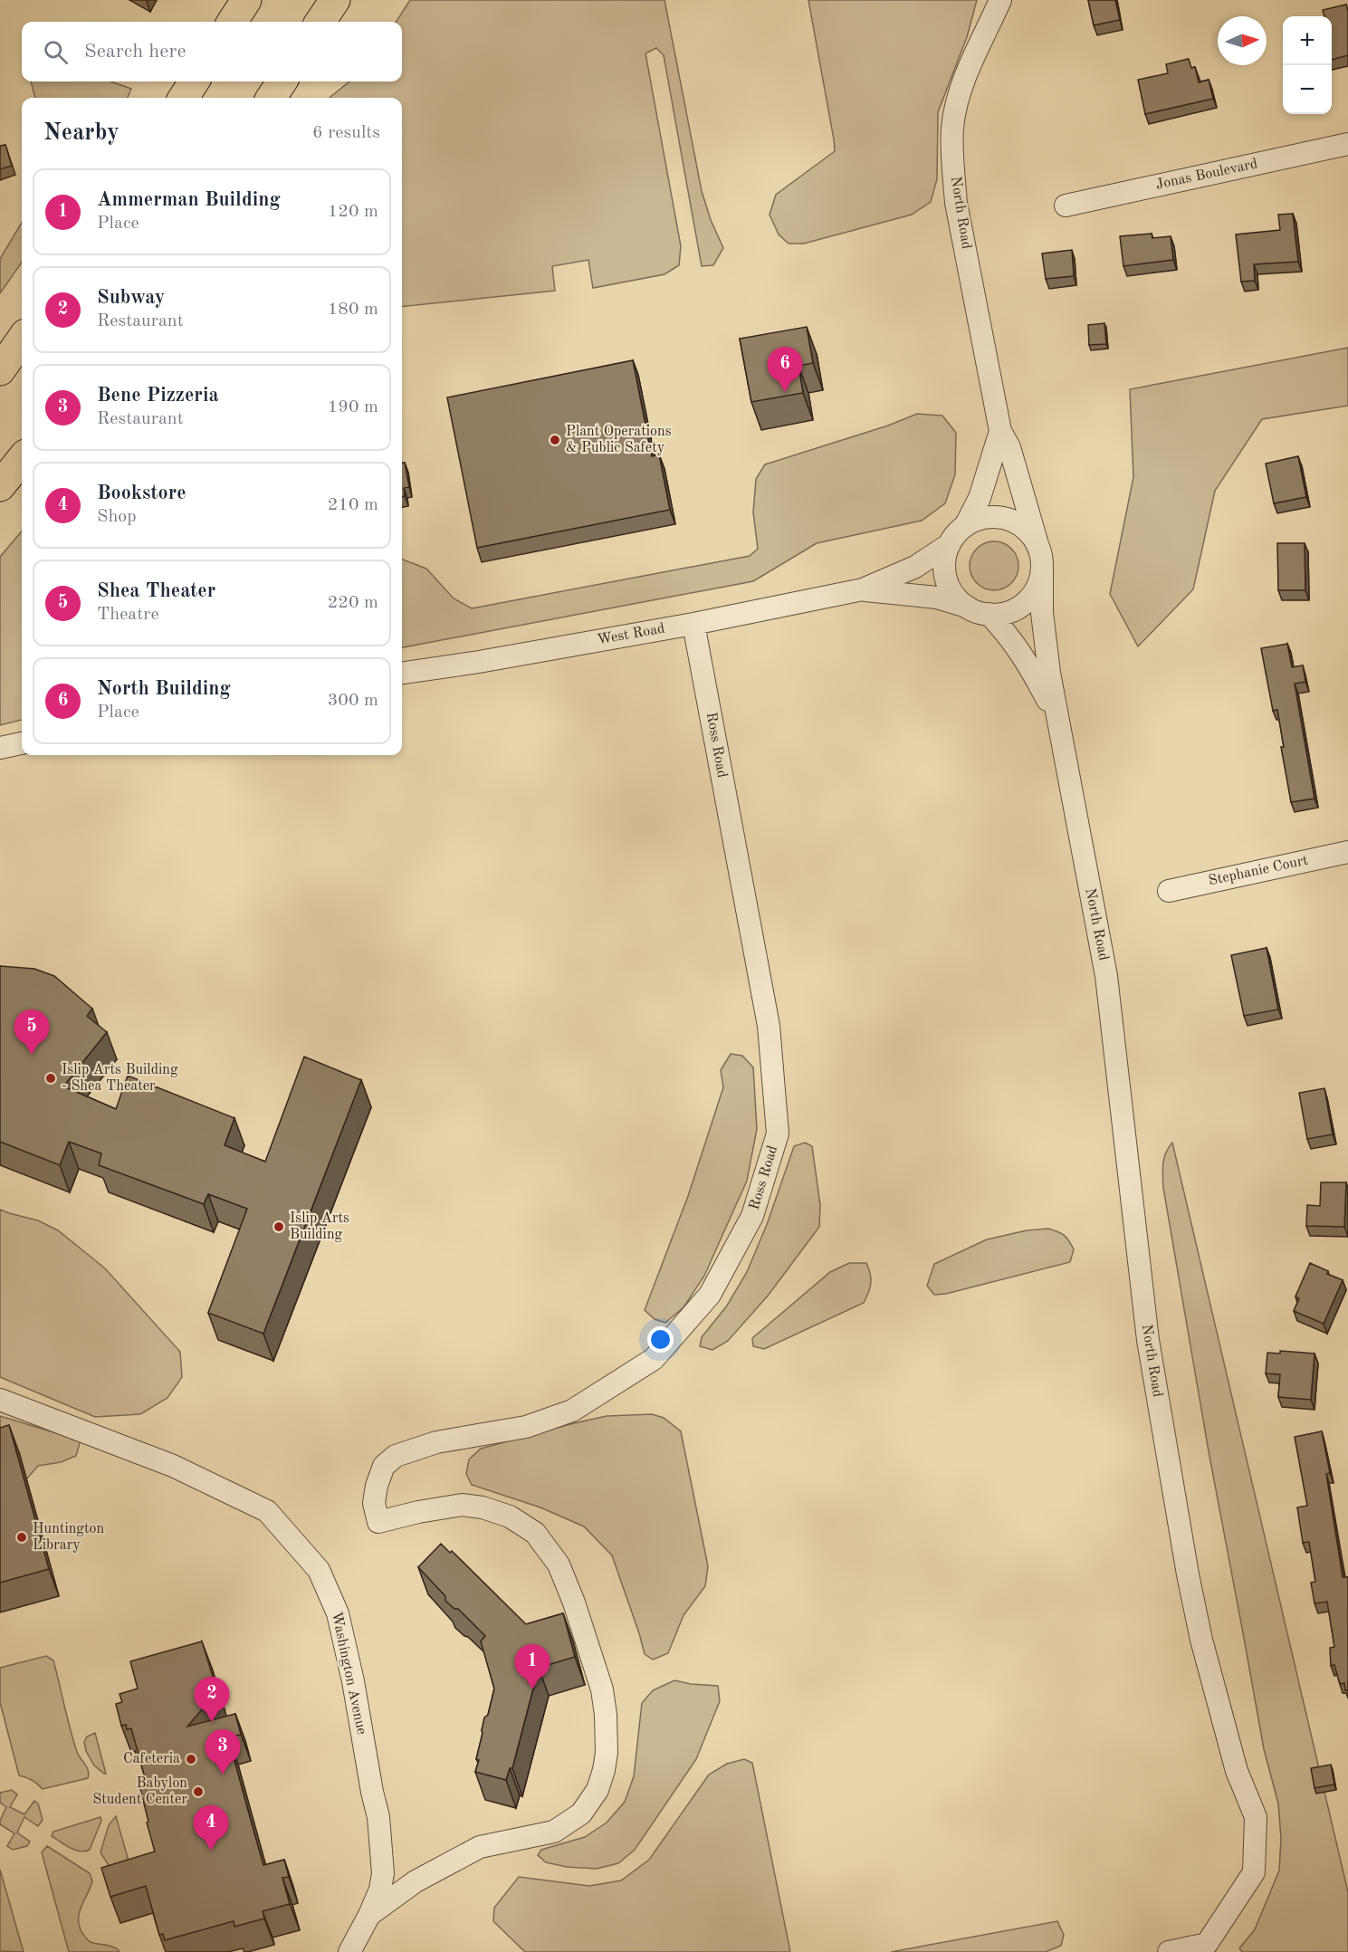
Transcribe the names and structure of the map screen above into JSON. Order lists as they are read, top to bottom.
{
  "streets": {
    "street": [
      "Jonas Boulevard",
      "North Road",
      "West Road",
      "Ross Road",
      "Stephanie Court",
      "Washington Avenue"
    ]
  },
  "crossings": [
    ["North Road", "West Road"],
    ["West Road", "Ross Road"],
    ["Ross Road", "Washington Avenue"]
  ],
  "places": [
    "Plant Operations & Public Safety",
    "Islip Arts Building - Shea Theater",
    "Islip Arts Building",
    "Huntington Library",
    "Cafeteria",
    "Babylon Student Center"
  ],
  "north": "right",
  "page": {
    "map_buttons": ["+", "−"],
    "search": "Search here",
    "heading": ["Nearby", "6 results"],
    "list": [
      {
        "mark": "1",
        "name": "Ammerman Building",
        "note": "Place",
        "value": "120 m"
      },
      {
        "mark": "2",
        "name": "Subway",
        "note": "Restaurant",
        "value": "180 m"
      },
      {
        "mark": "3",
        "name": "Bene Pizzeria",
        "note": "Restaurant",
        "value": "190 m"
      },
      {
        "mark": "4",
        "name": "Bookstore",
        "note": "Shop",
        "value": "210 m"
      },
      {
        "mark": "5",
        "name": "Shea Theater",
        "note": "Theatre",
        "value": "220 m"
      },
      {
        "mark": "6",
        "name": "North Building",
        "note": "Place",
        "value": "300 m"
      }
    ],
    "pins": [
      "6",
      "5",
      "1",
      "2",
      "3",
      "4"
    ]
  }
}
